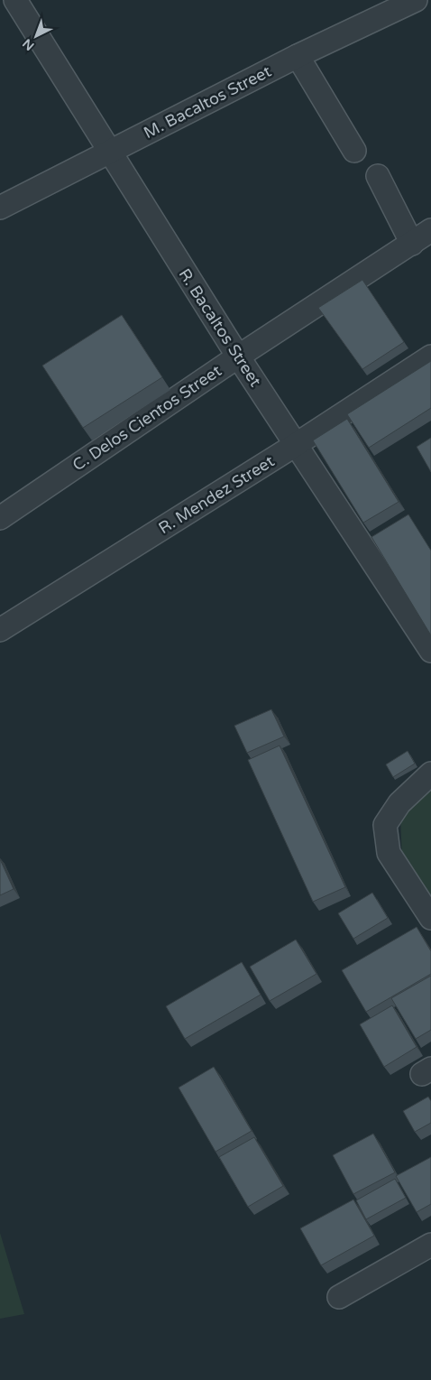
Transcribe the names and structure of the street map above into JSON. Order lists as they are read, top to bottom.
{
  "streets": {
    "street": [
      "M. Bacaltos Street",
      "R. Bacaltos Street",
      "C. Delos Cientos Street",
      "R. Mendez Street"
    ]
  },
  "crossings": [
    ["M. Bacaltos Street", "R. Bacaltos Street"],
    ["R. Bacaltos Street", "C. Delos Cientos Street"],
    ["R. Bacaltos Street", "R. Mendez Street"]
  ],
  "north": "bottom left"
}
